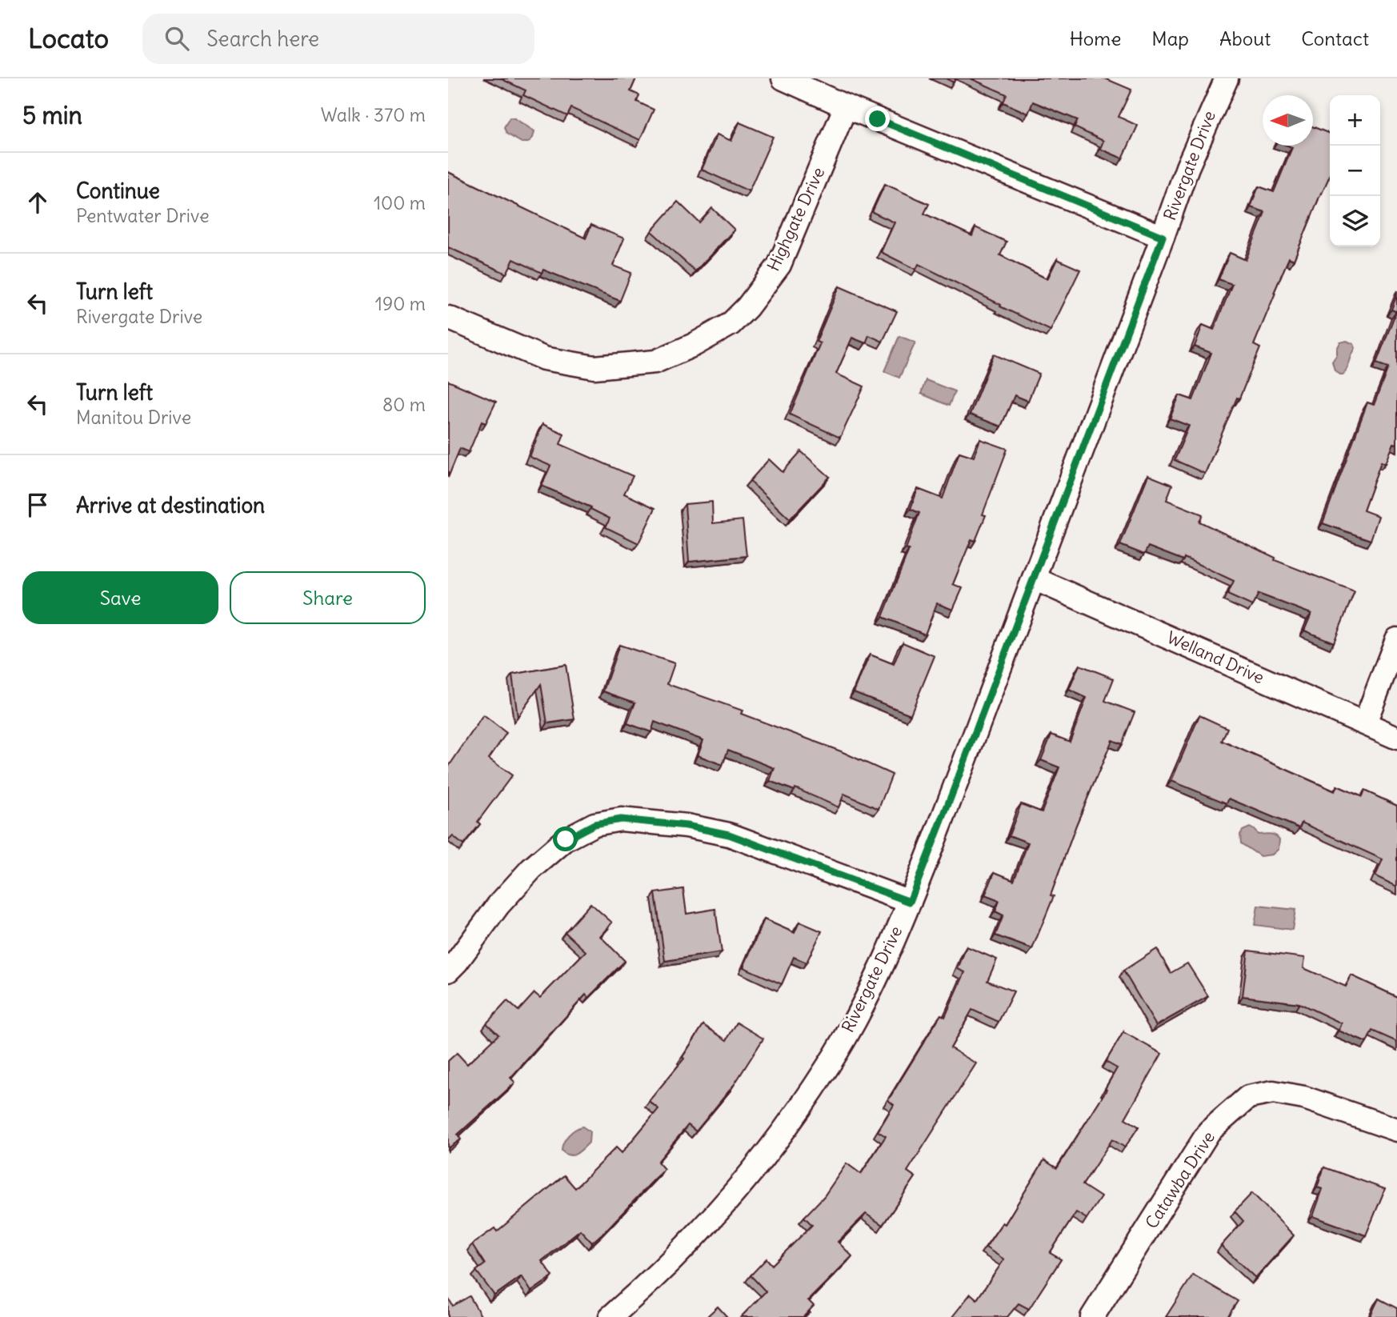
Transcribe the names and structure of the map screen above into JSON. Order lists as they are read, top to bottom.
{
  "streets": {
    "street": [
      "Rivergate Drive",
      "Highgate Drive",
      "Welland Drive",
      "Catawba Drive"
    ]
  },
  "crossings": [
    ["Rivergate Drive", "Welland Drive"]
  ],
  "north": "left",
  "page": {
    "header": "Locato",
    "search": "Search here",
    "nav": [
      "Home",
      "Map",
      "About",
      "Contact"
    ],
    "heading": ["5 min", "Walk · 370 m"],
    "map_buttons": ["+", "−"],
    "list": [
      ["Continue", "Pentwater Drive", "100 m"],
      ["Turn left", "Rivergate Drive", "190 m"],
      ["Turn left", "Manitou Drive", "80 m"],
      "Arrive at destination"
    ],
    "buttons": ["Save", "Share"]
  }
}
